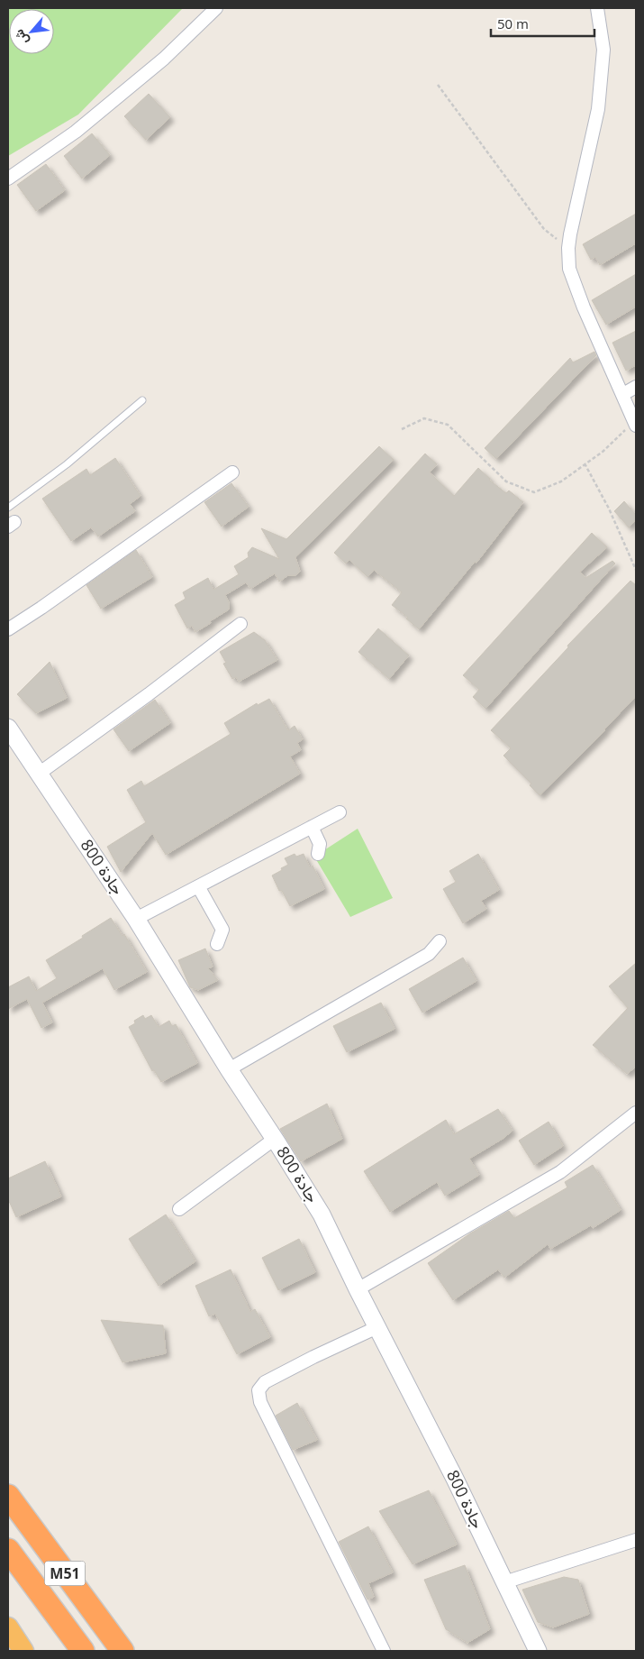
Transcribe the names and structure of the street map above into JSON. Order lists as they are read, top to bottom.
{
  "streets": {
    "highway": ["M51"],
    "main road": ["جادة 800"]
  },
  "scale_bar": "50 m",
  "north": "bottom left"
}
